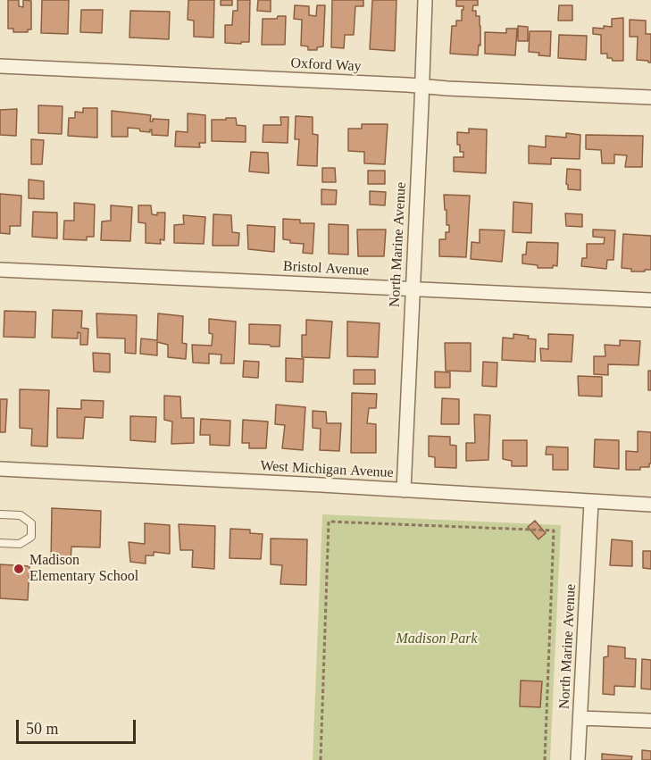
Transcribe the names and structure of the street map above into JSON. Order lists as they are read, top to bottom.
{
  "streets": {
    "street": [
      "Oxford Way",
      "North Marine Avenue",
      "Bristol Avenue",
      "West Michigan Avenue"
    ]
  },
  "crossings": [
    ["Oxford Way", "North Marine Avenue"],
    ["North Marine Avenue", "Bristol Avenue"],
    ["North Marine Avenue", "West Michigan Avenue"]
  ],
  "parks": ["Madison Park"],
  "places": ["Madison Elementary School"],
  "scale_bar": "50 m"
}
